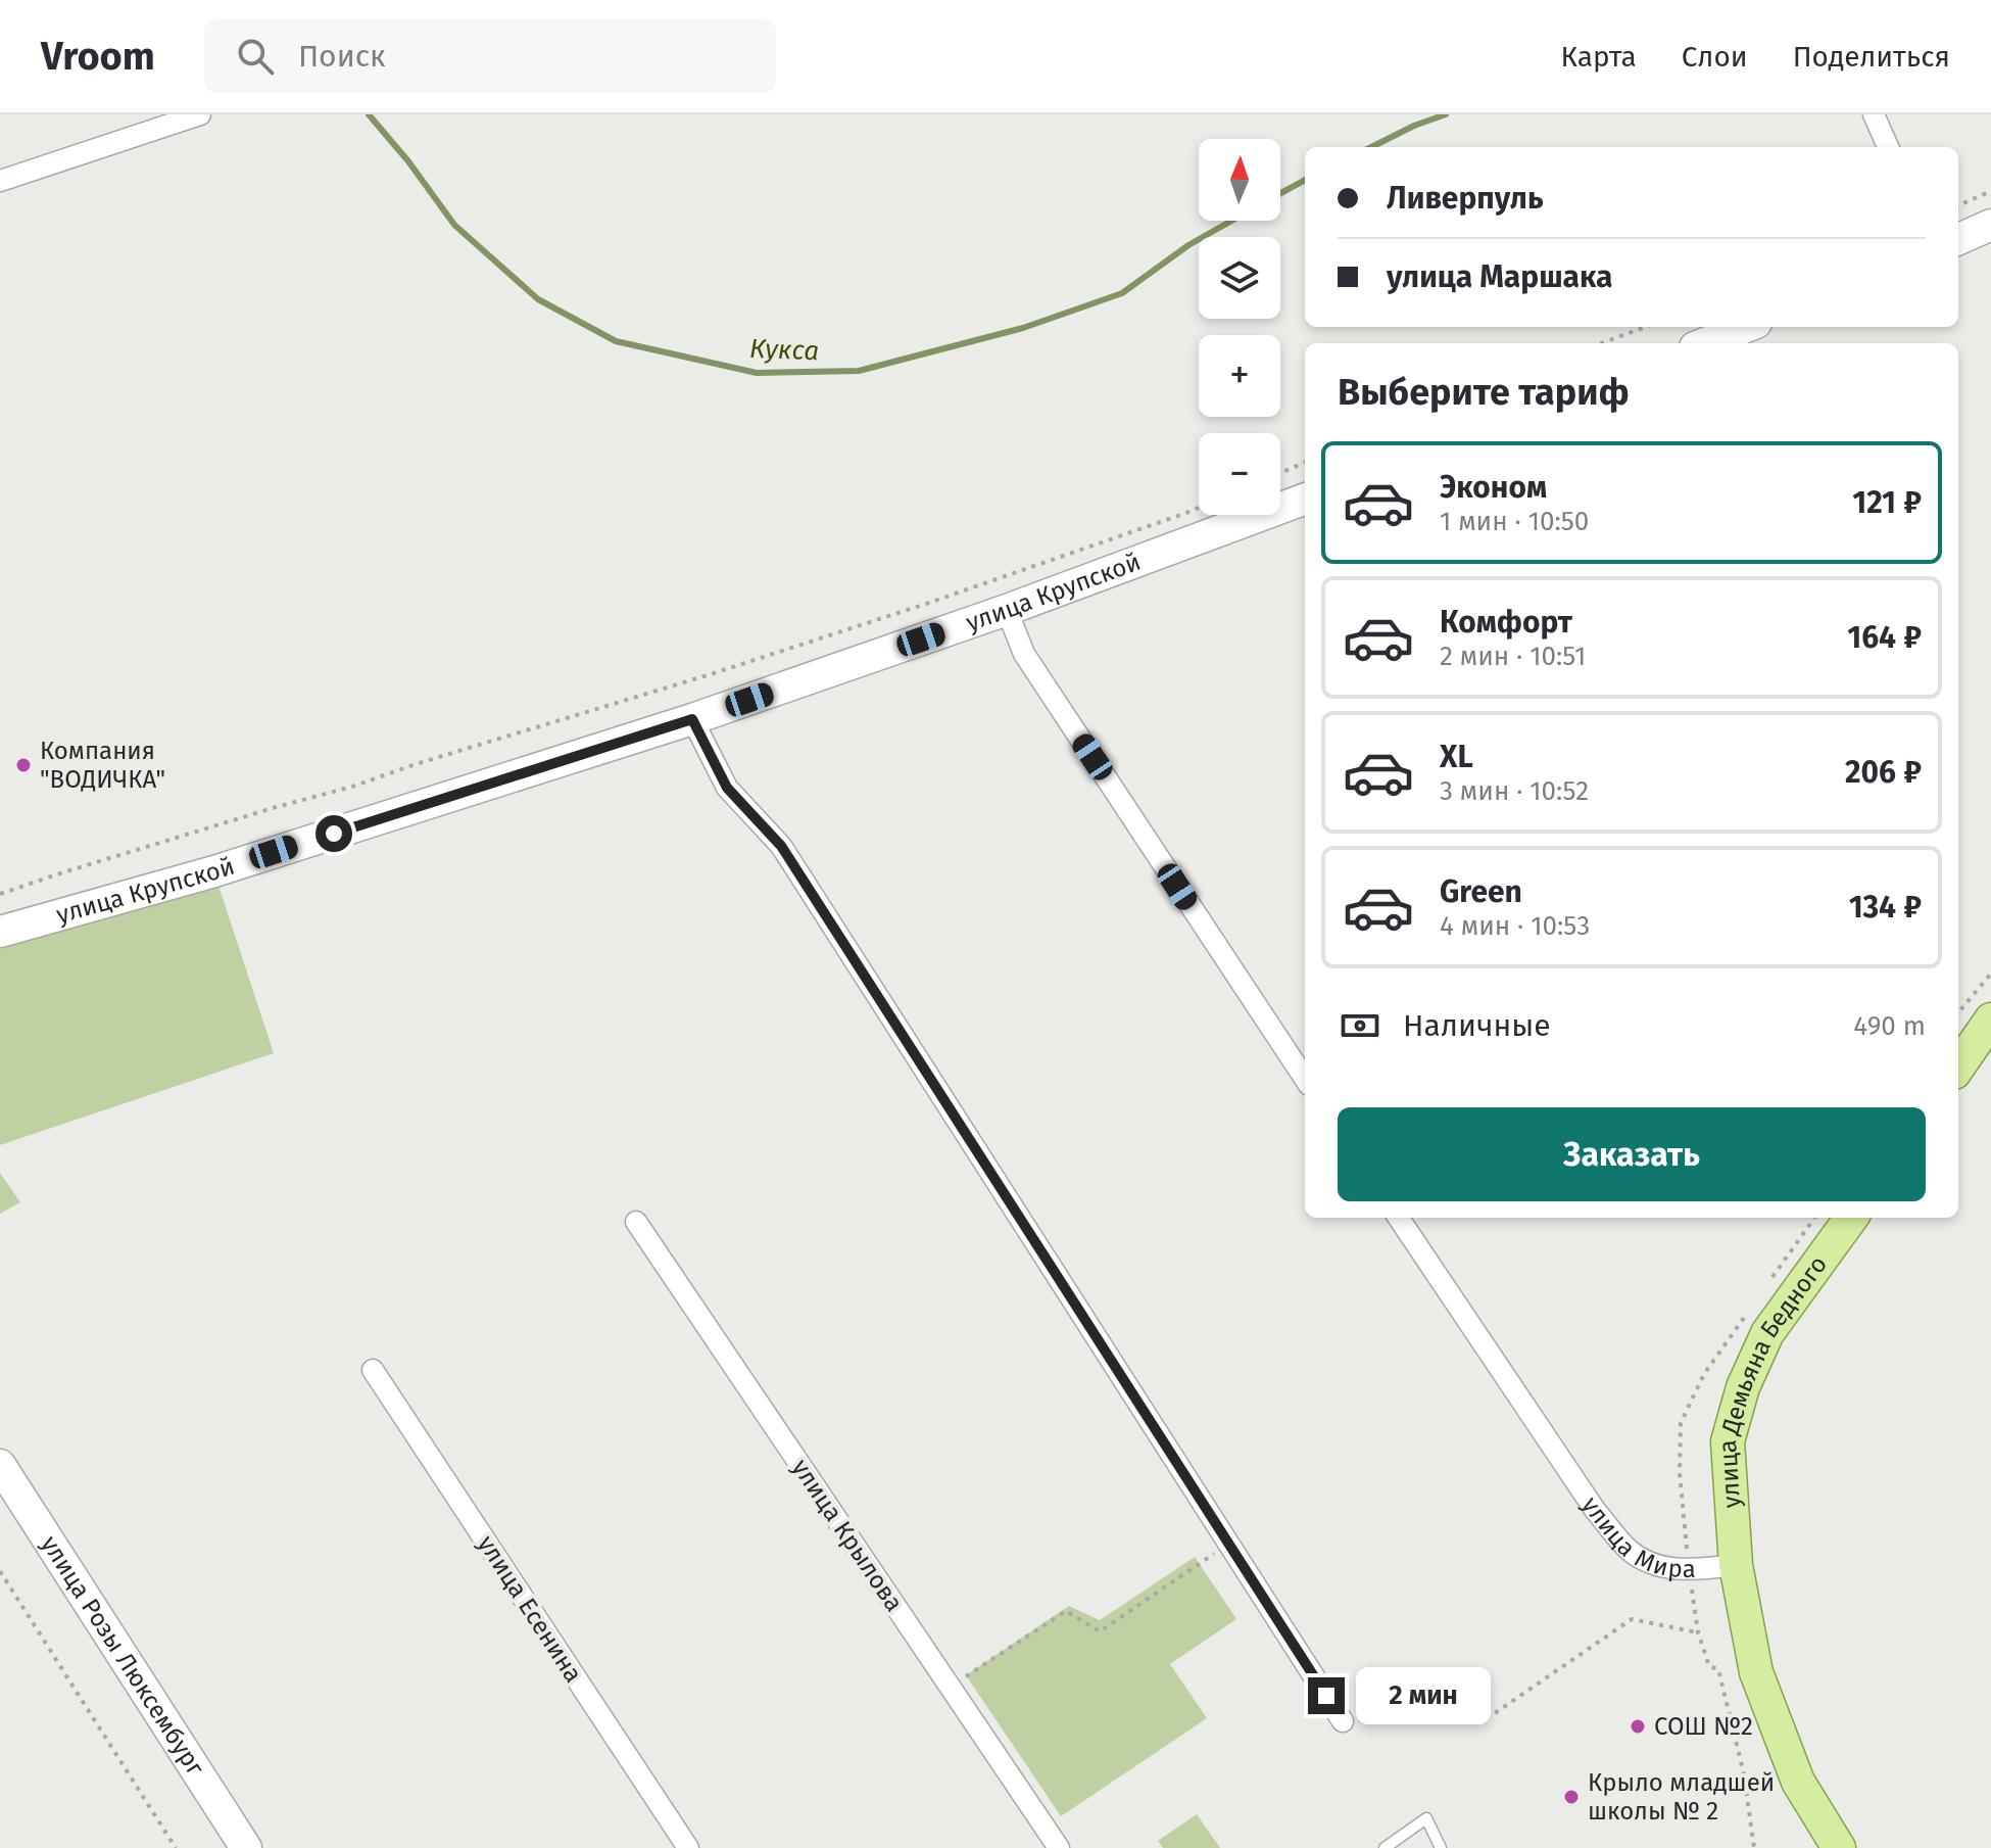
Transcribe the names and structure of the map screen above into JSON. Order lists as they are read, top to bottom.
{
  "streets": {
    "main road": ["улица Демьяна Бедного", "улица Мира"],
    "street": [
      "улица Крупской",
      "улица Крылова",
      "улица Есенина",
      "улица Розы Люксембург"
    ]
  },
  "crossings": [
    ["улица Демьяна Бедного", "улица Мира"]
  ],
  "water": ["Кукса"],
  "places": ["Компания \"ВОДИЧКА\"", "СОШ №2", "Крыло младшей школы № 2"],
  "north": "top",
  "page": {
    "header": "Vroom",
    "search": "Поиск",
    "nav": ["Карта", "Слои", "Поделиться"],
    "map_buttons": ["+", "−"],
    "banner": ["Ливерпуль", "улица Маршака"],
    "heading": "Выберите тариф",
    "list": [
      {
        "name": "Эконом",
        "note": "1 мин · 10:50",
        "value": "121 ₽"
      },
      {
        "name": "Комфорт",
        "note": "2 мин · 10:51",
        "value": "164 ₽"
      },
      {
        "name": "XL",
        "note": "3 мин · 10:52",
        "value": "206 ₽"
      },
      {
        "name": "Green",
        "note": "4 мин · 10:53",
        "value": "134 ₽"
      }
    ],
    "pay": ["Наличные", "490 m"],
    "buttons": "Заказать",
    "bubble": "2 мин"
  }
}
